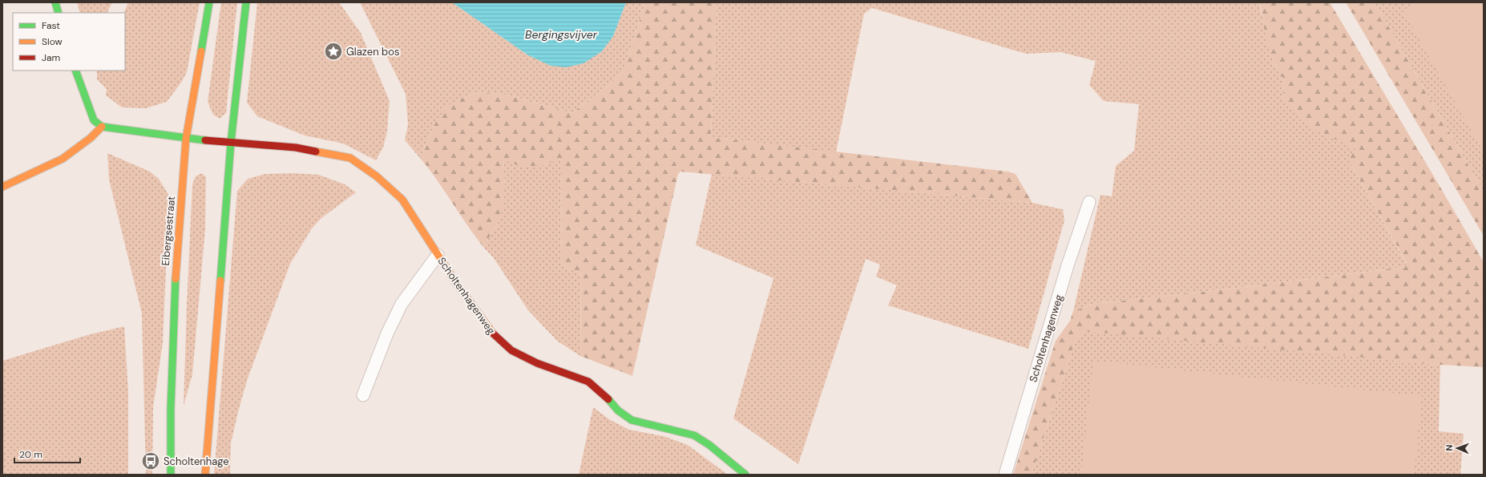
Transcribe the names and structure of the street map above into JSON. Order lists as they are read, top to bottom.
{
  "streets": {
    "main road": ["Eibergsestraat", "Scholtenhagenweg"]
  },
  "crossings": [
    ["Eibergsestraat", "Scholtenhagenweg"]
  ],
  "water": ["Bergingsvijver"],
  "places": {
    "place": ["Glazen bos"],
    "bus stop": ["Scholtenhage"]
  },
  "legend": ["Fast", "Slow", "Jam"],
  "scale_bar": "20 m",
  "north": "left"
}
